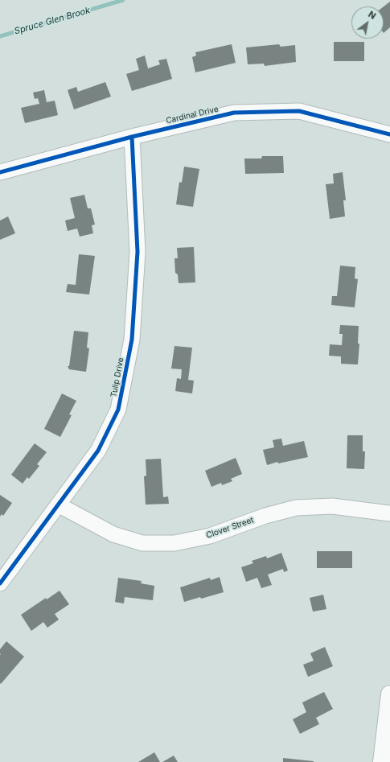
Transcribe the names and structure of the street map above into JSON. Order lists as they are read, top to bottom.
{
  "streets": {
    "street": ["Cardinal Drive", "Tulip Drive", "Clover Street"]
  },
  "crossings": [
    ["Cardinal Drive", "Tulip Drive"],
    ["Tulip Drive", "Clover Street"]
  ],
  "water": ["Spruce Glen Brook"],
  "north": "top right"
}
